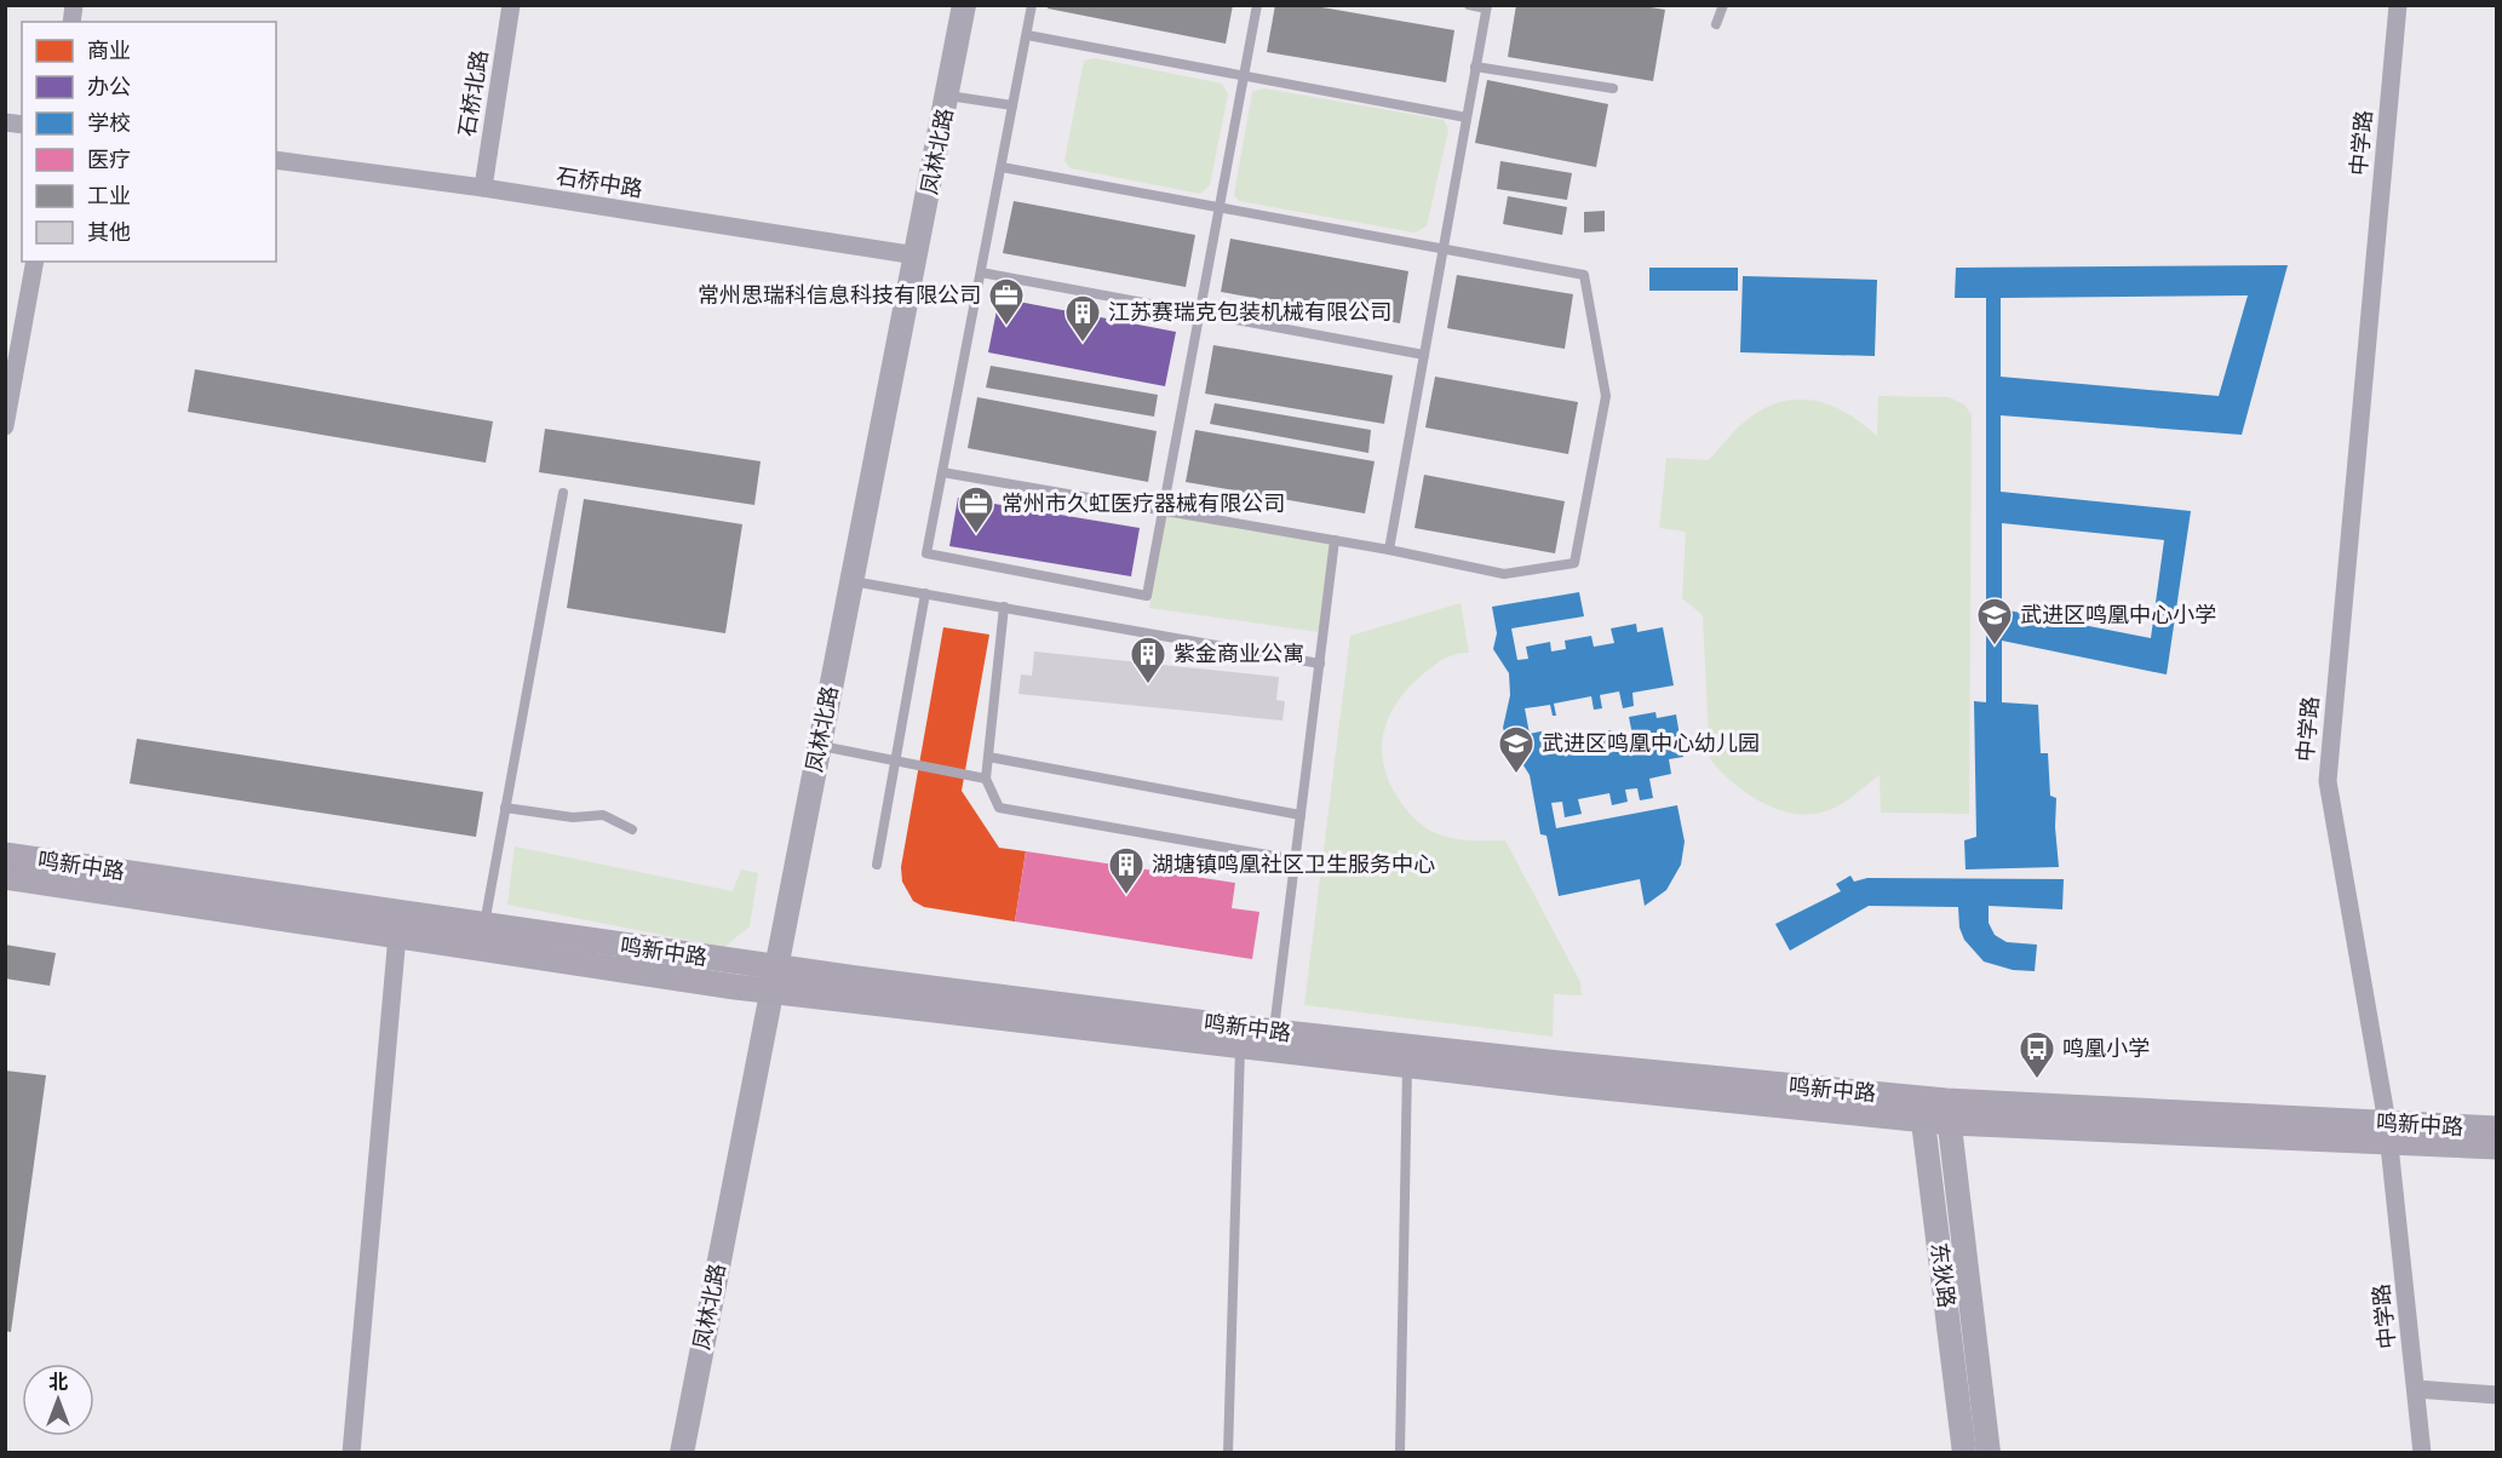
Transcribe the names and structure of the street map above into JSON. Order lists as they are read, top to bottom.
{
  "streets": {
    "main road": ["鸣新中路"],
    "street": [
      "石桥北路",
      "中学路",
      "凤林北路",
      "石桥中路",
      "东狄路"
    ]
  },
  "crossings": [
    ["石桥北路", "石桥中路"],
    ["中学路", "鸣新中路"],
    ["凤林北路", "石桥中路"],
    ["凤林北路", "鸣新中路"],
    ["鸣新中路", "东狄路"]
  ],
  "places": {
    "office": ["常州思瑞科信息科技有限公司", "常州市久虹医疗器械有限公司"],
    "building": ["江苏赛瑞克包装机械有限公司", "紫金商业公寓", "湖塘镇鸣凰社区卫生服务中心"],
    "school or university": ["武进区鸣凰中心小学", "武进区鸣凰中心幼儿园"],
    "bus stop": ["鸣凰小学"]
  },
  "legend": [
    "商业",
    "办公",
    "学校",
    "医疗",
    "工业",
    "其他"
  ],
  "north": "top"
}
